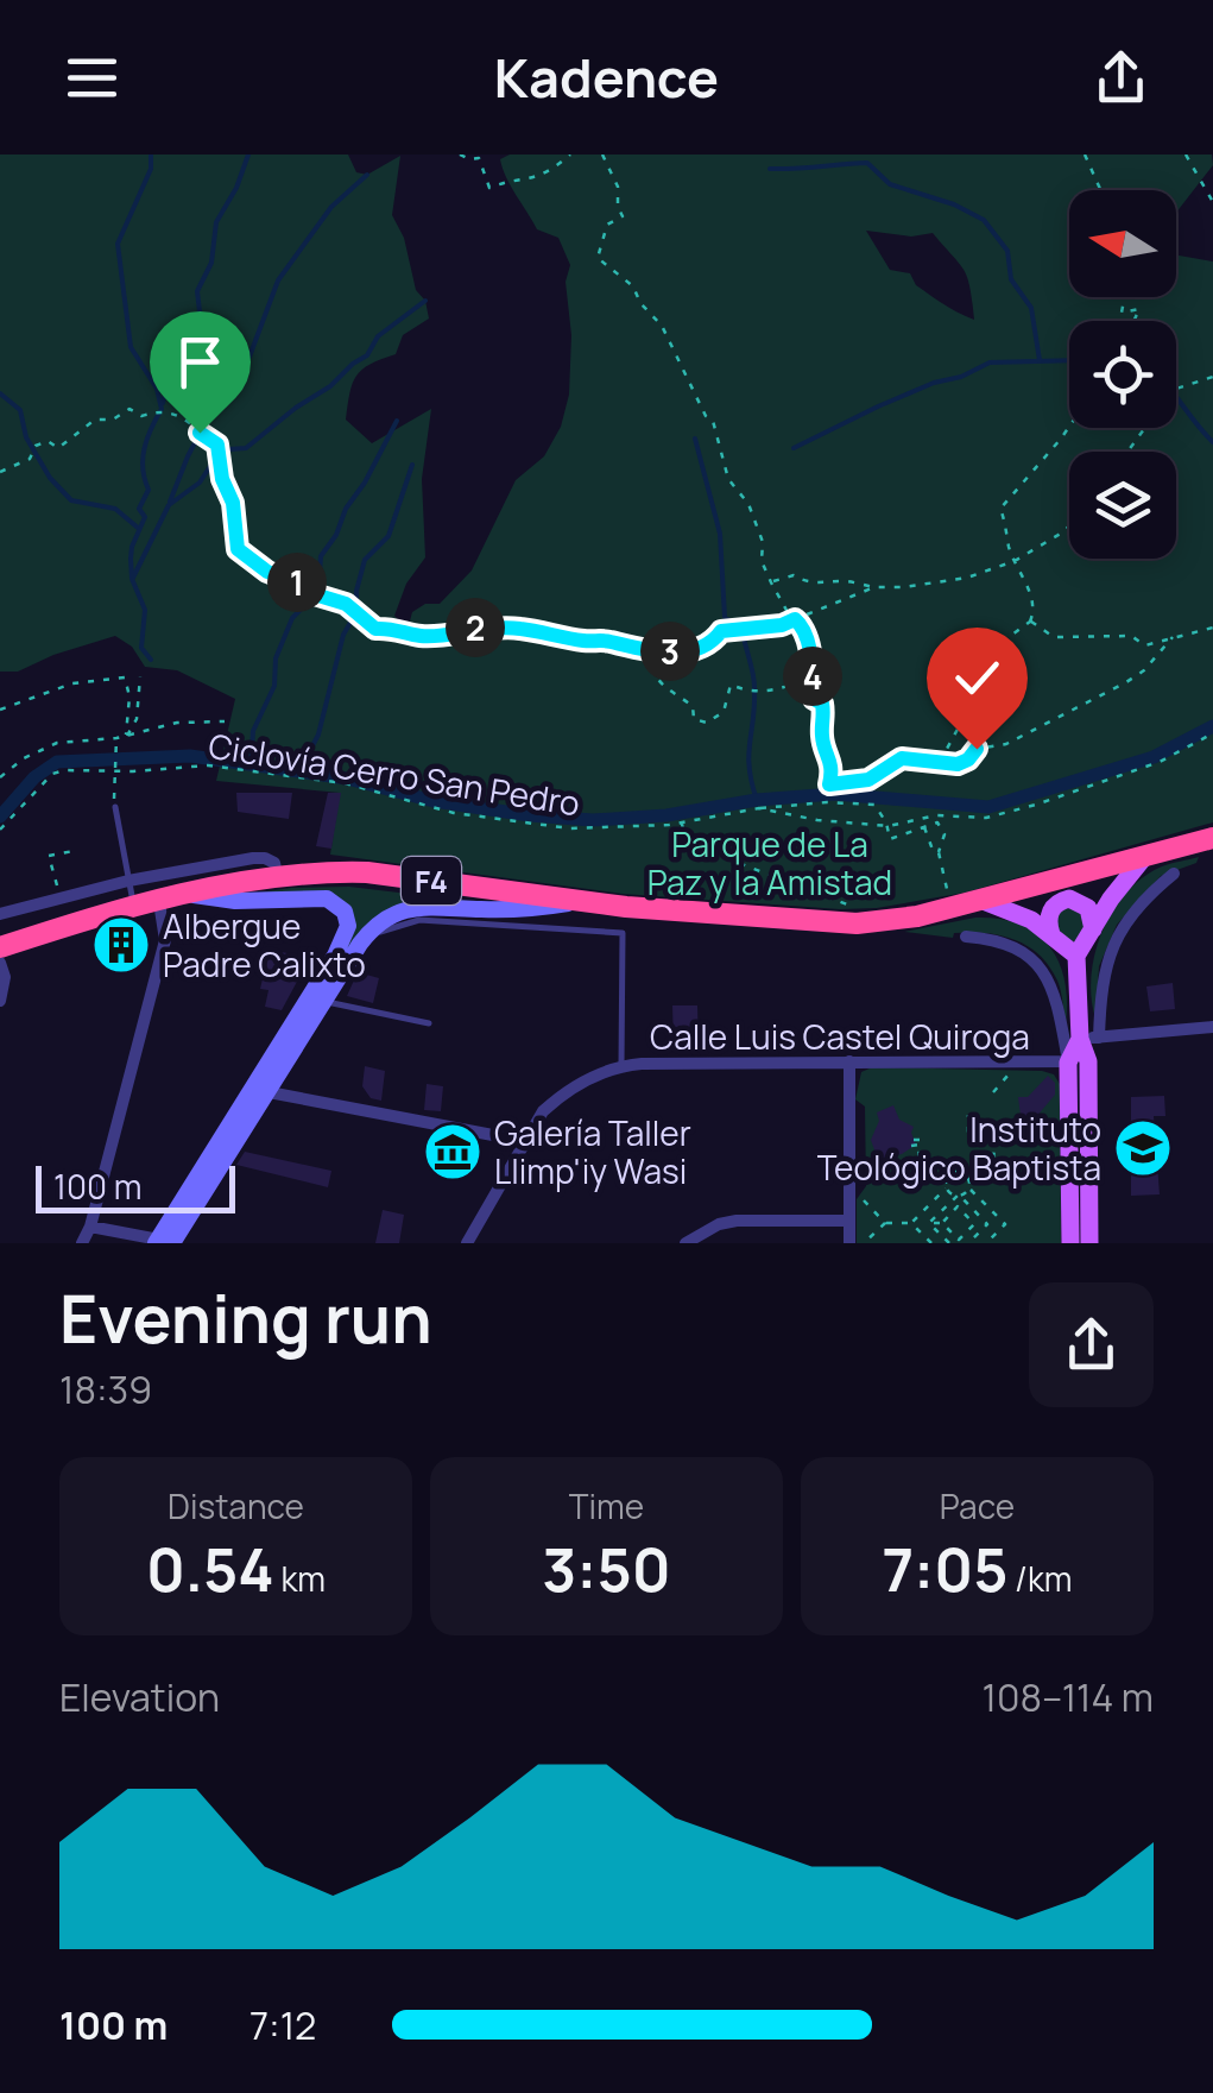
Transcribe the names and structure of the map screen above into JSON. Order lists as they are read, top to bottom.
{
  "streets": {
    "highway": ["F4"],
    "street": ["Calle Luis Castel Quiroga"],
    "path": ["Ciclovía Cerro San Pedro"]
  },
  "parks": ["Parque de La Paz y la Amistad"],
  "places": {
    "building": ["Albergue Padre Calixto"],
    "school or university": ["Instituto Teológico Baptista"],
    "museum": ["Galería Taller Llimp'iy Wasi"]
  },
  "scale_bar": "100 m",
  "north": "left",
  "page": {
    "header": "Kadence",
    "pins": [
      "1",
      "2",
      "3",
      "4"
    ],
    "scale": "100 m",
    "heading": ["Evening run", "18:39"],
    "stats": [
      ["Distance", "0.54 km"],
      ["Time", "3:50"],
      ["Pace", "7:05 /km"]
    ],
    "chart": ["Elevation", "108–114 m"],
    "list": [
      {
        "name": "100 m",
        "note": "7:12"
      }
    ]
  }
}
